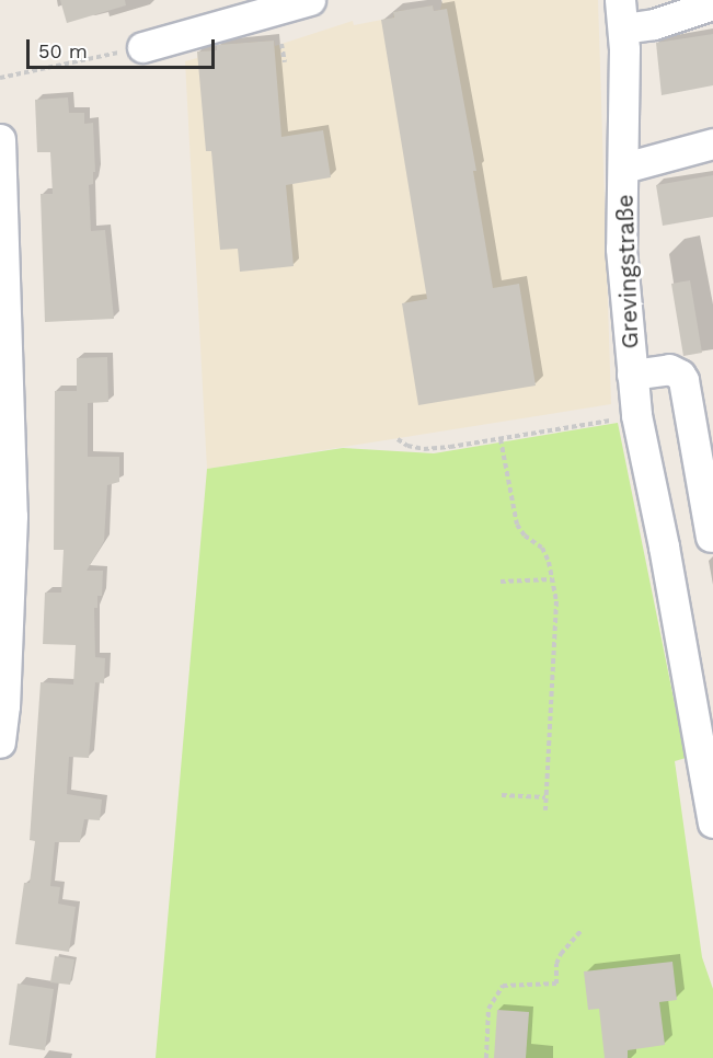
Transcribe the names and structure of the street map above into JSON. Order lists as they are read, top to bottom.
{
  "streets": {
    "street": ["Grevingstraße"]
  },
  "scale_bar": "50 m"
}
